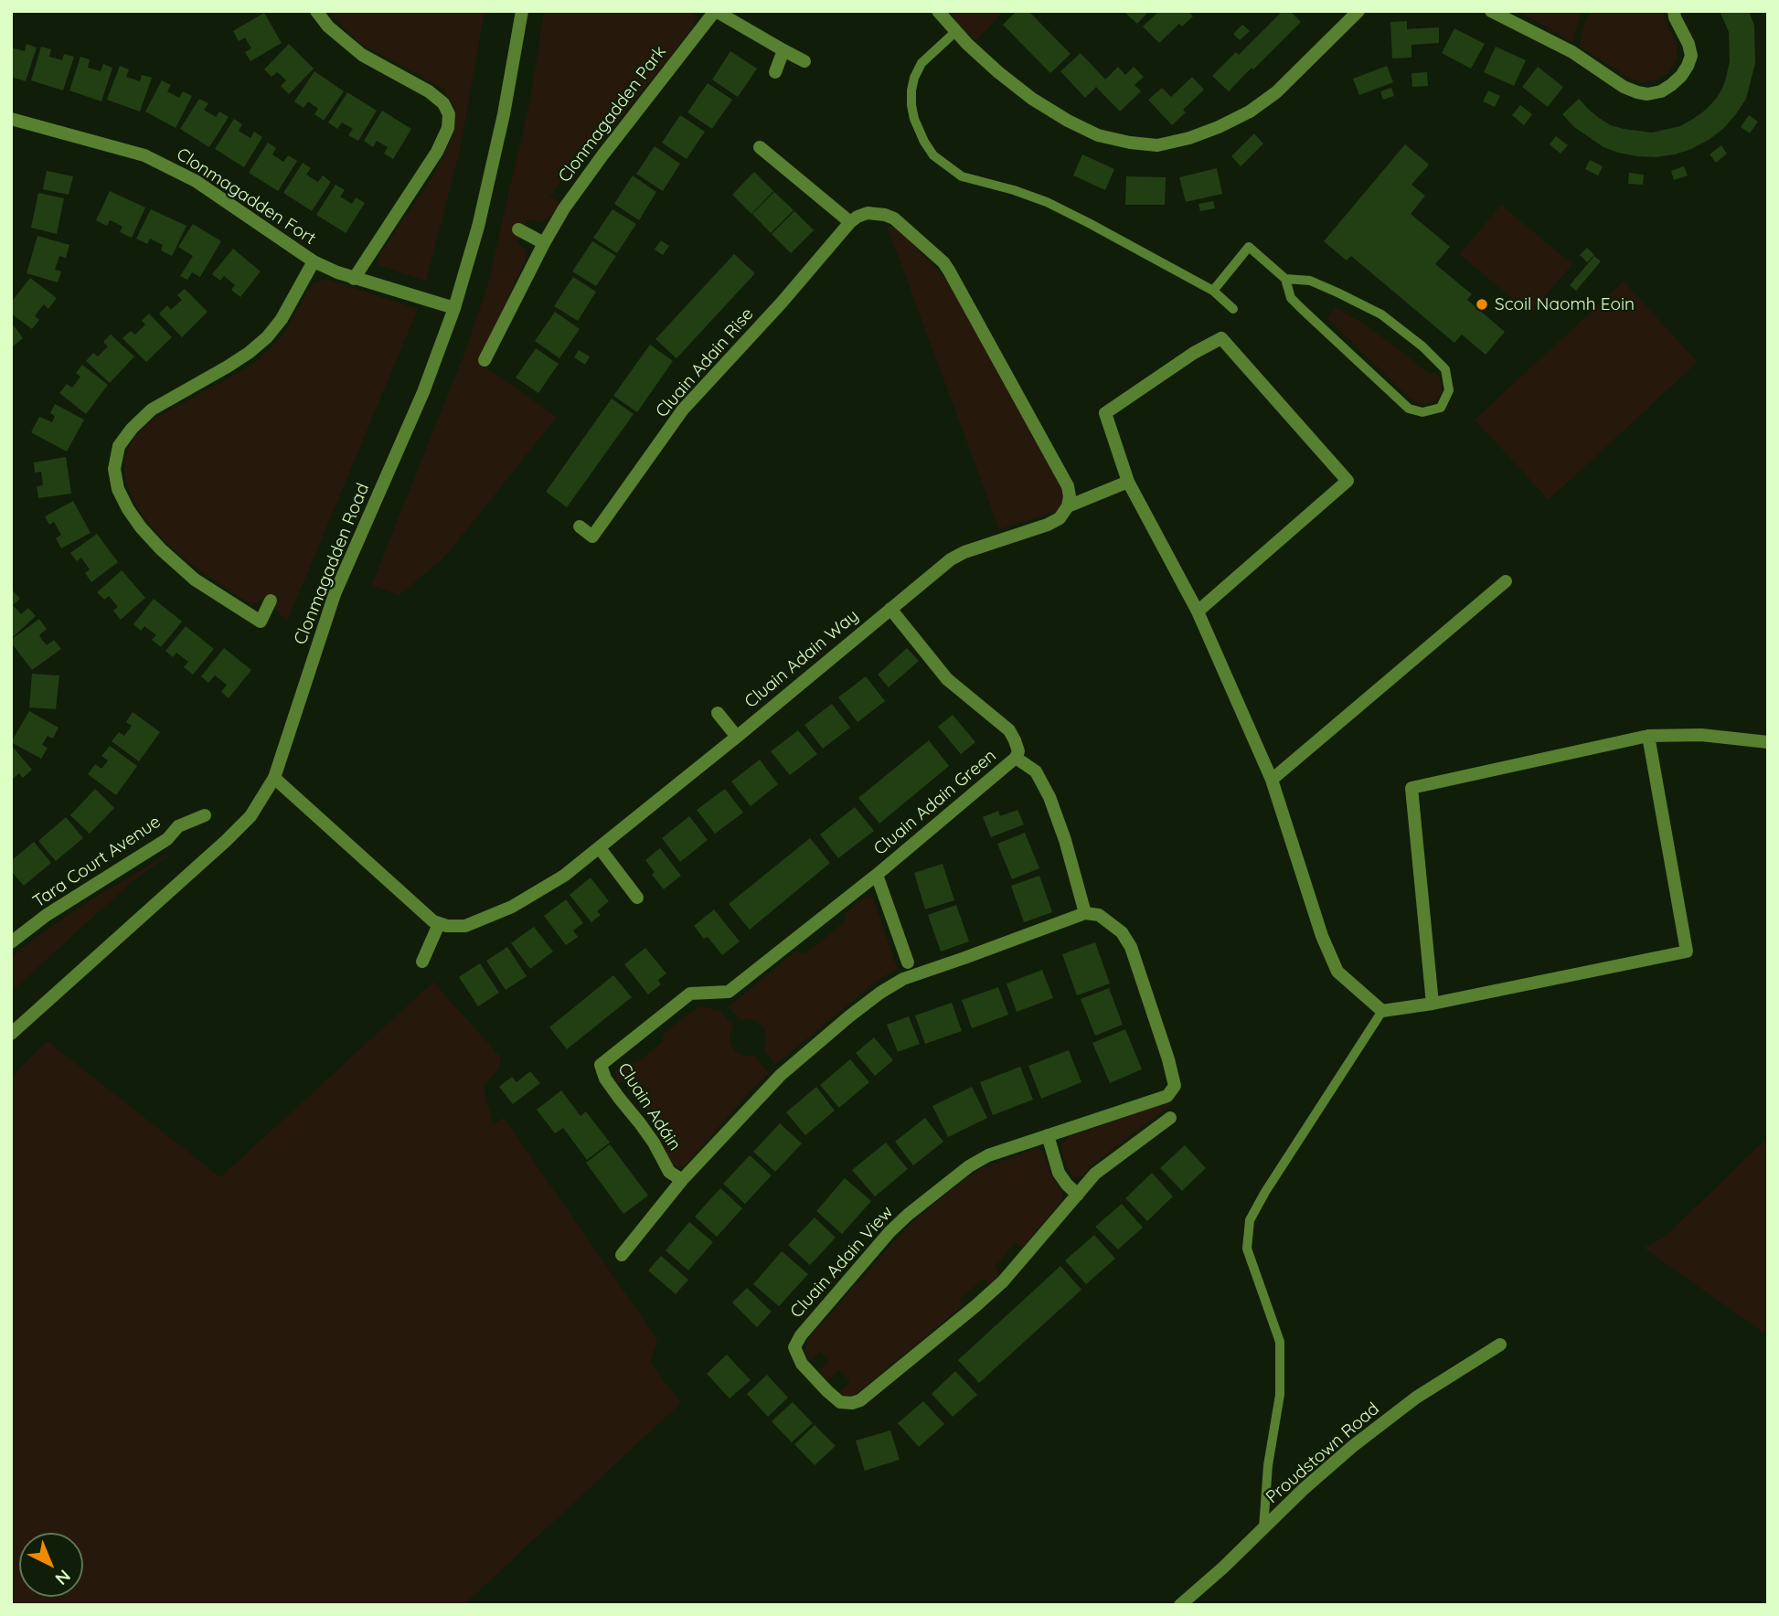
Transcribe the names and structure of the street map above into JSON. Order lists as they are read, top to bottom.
{
  "streets": {
    "street": [
      "Clonmagadden Park",
      "Clonmagadden Fort",
      "Cluain Adain Rise",
      "Clonmagadden Road",
      "Cluain Adain Way",
      "Cluain Adain Green",
      "Tara Court Avenue",
      "Cluain Adáin",
      "Cluain Adain View",
      "Proudstown Road"
    ]
  },
  "crossings": [
    ["Clonmagadden Fort", "Clonmagadden Road"],
    ["Cluain Adain Rise", "Cluain Adain Way"],
    ["Cluain Adain Green", "Cluain Adáin"],
    ["Cluain Adáin", "Cluain Adain View"]
  ],
  "places": ["Scoil Naomh Eoin"],
  "north": "bottom right"
}
